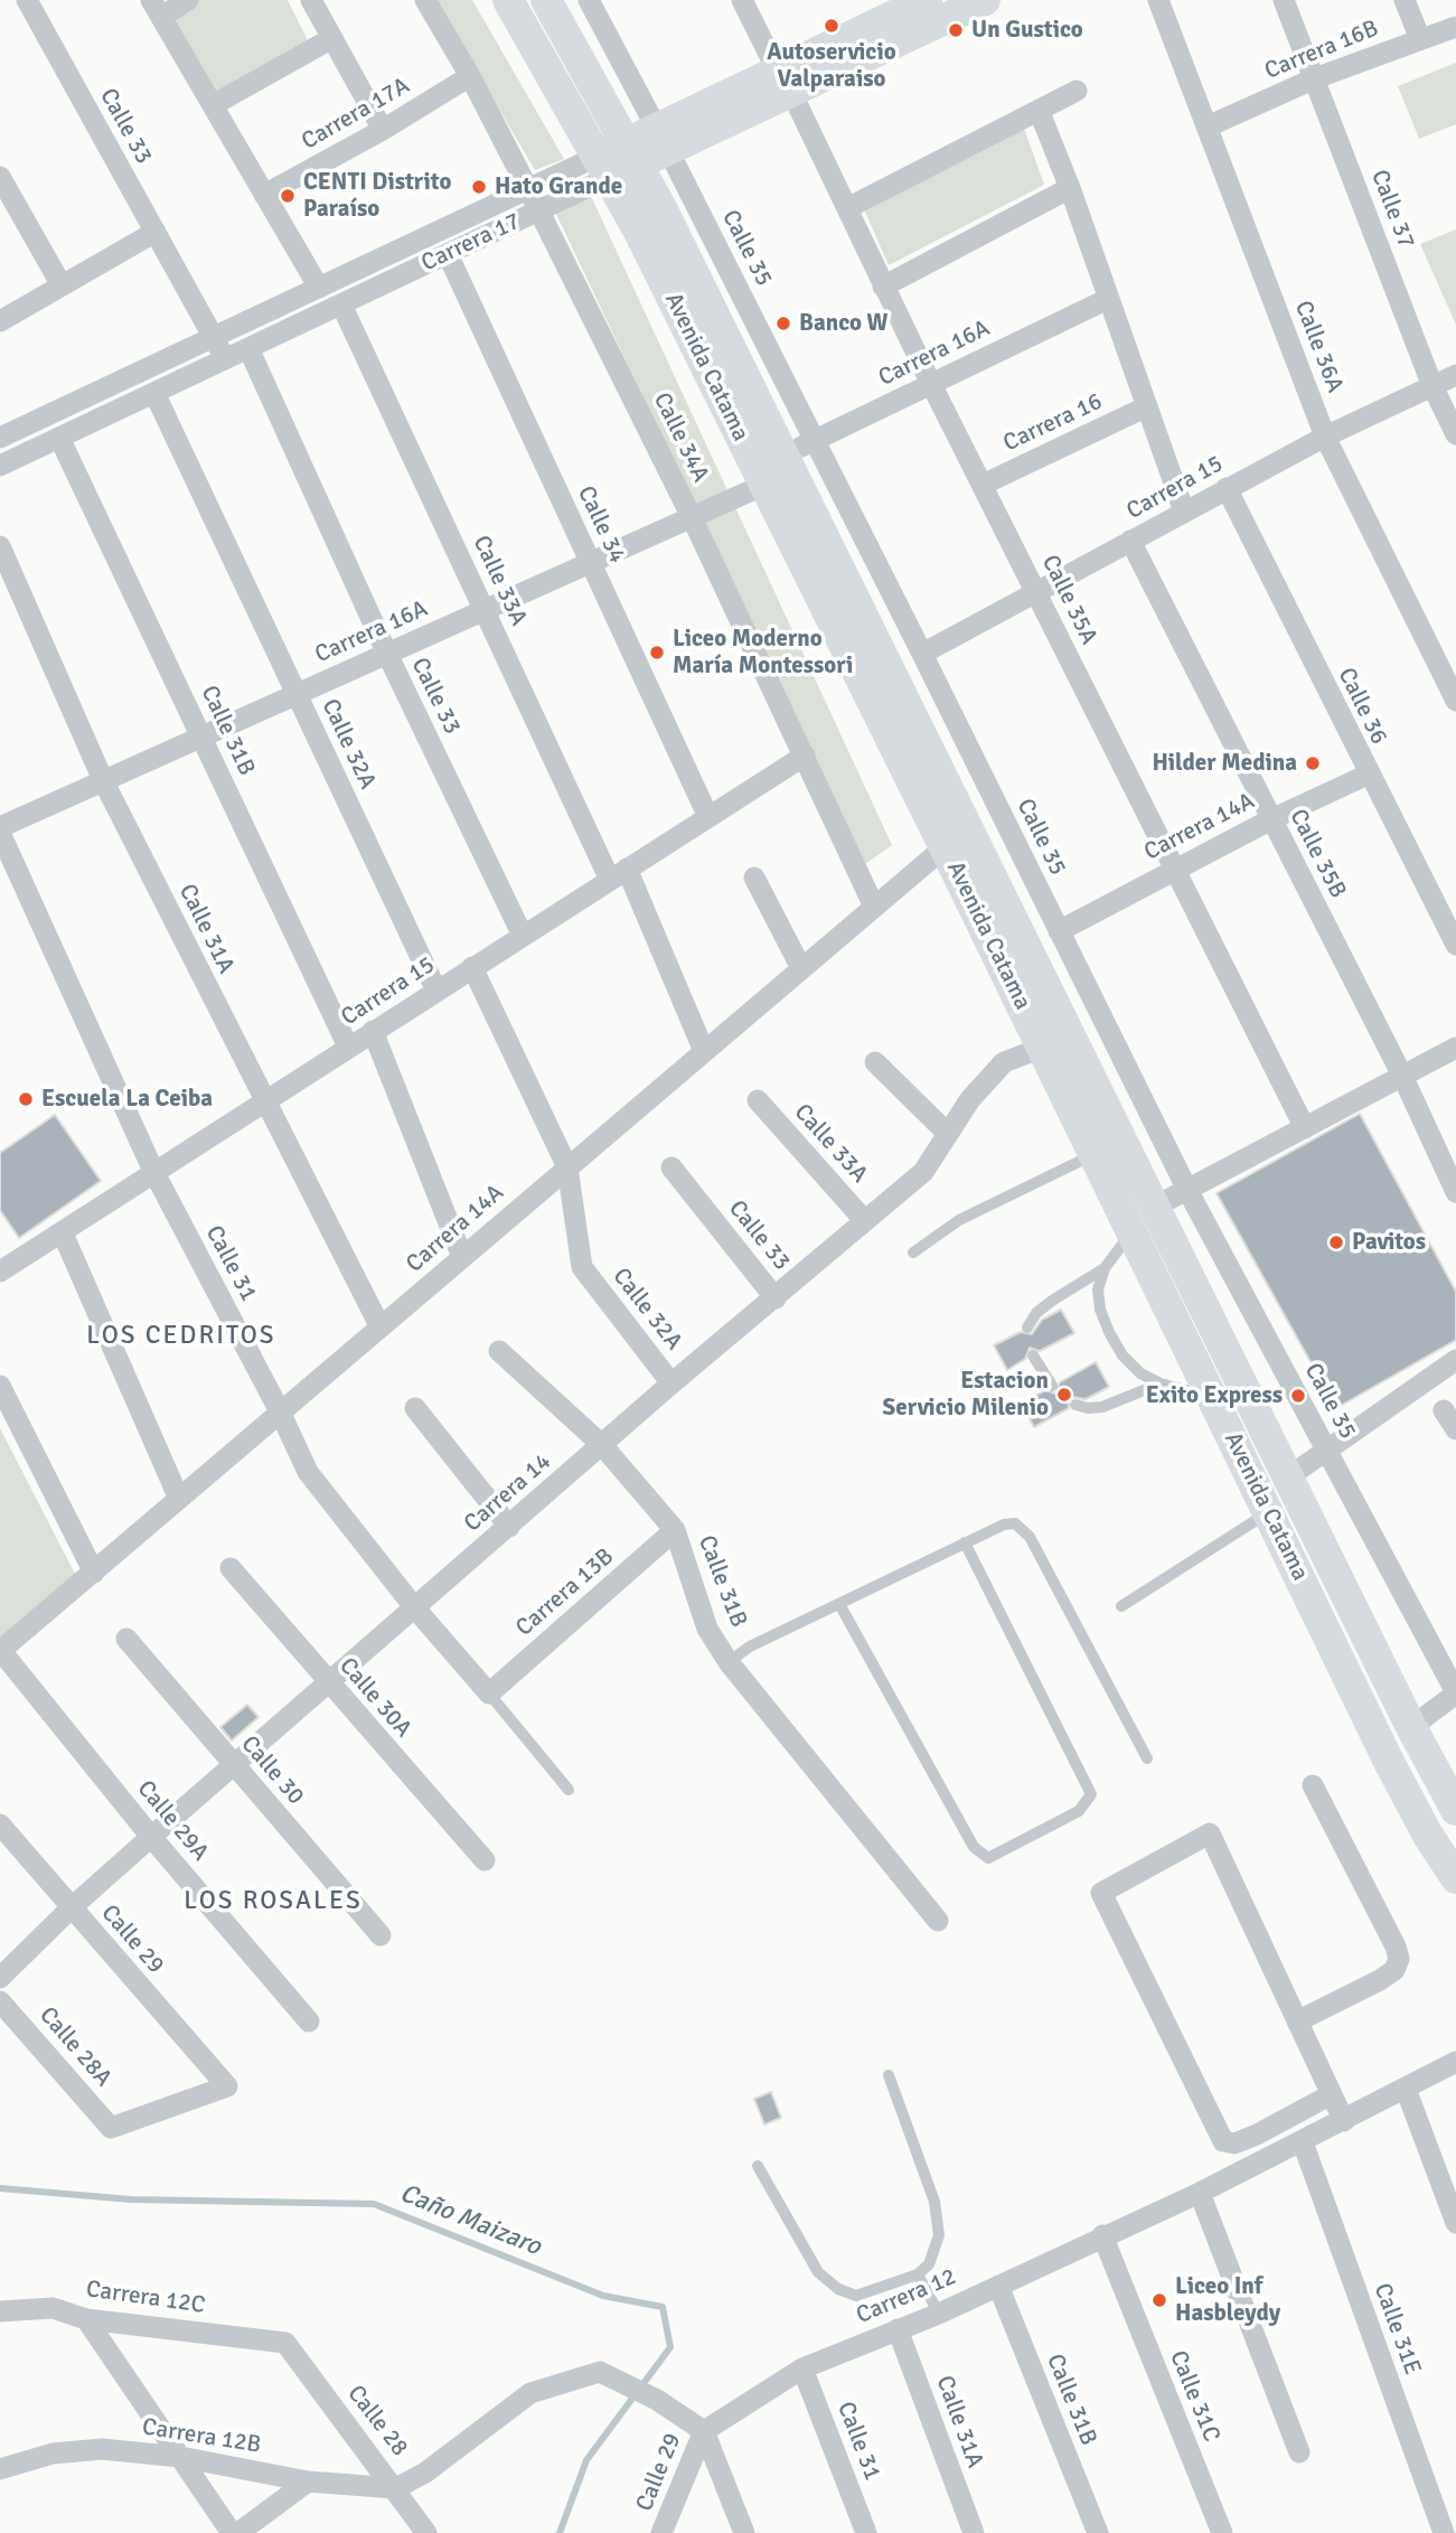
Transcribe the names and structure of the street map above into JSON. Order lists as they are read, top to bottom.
{
  "streets": {
    "main road": ["Carrera 17", "Avenida Catama"],
    "street": [
      "Carrera 16B",
      "Carrera 17A",
      "Calle 33",
      "Calle 37",
      "Calle 35",
      "Calle 36A",
      "Carrera 16A",
      "Carrera 16",
      "Calle 34A",
      "Carrera 15",
      "Calle 34",
      "Calle 33A",
      "Calle 35A",
      "Calle 36",
      "Calle 31B",
      "Calle 32A",
      "Carrera 14A",
      "Calle 35B",
      "Calle 31A",
      "Calle 31",
      "Carrera 14",
      "Carrera 13B",
      "Calle 30A",
      "Calle 30",
      "Calle 29A",
      "Calle 29",
      "Calle 28A",
      "Carrera 12",
      "Carrera 12C",
      "Calle 31E",
      "Calle 31C",
      "Calle 28",
      "Carrera 12B"
    ]
  },
  "crossings": [
    ["Carrera 16B", "Calle 37"],
    ["Carrera 16B", "Calle 36A"],
    ["Carrera 17A", "Calle 34A"],
    ["Calle 33", "Carrera 17"],
    ["Calle 33", "Carrera 16A"],
    ["Calle 33", "Carrera 15"],
    ["Calle 33", "Carrera 14"],
    ["Calle 37", "Carrera 15"],
    ["Carrera 17", "Calle 35"],
    ["Carrera 17", "Avenida Catama"],
    ["Carrera 17", "Calle 34A"],
    ["Carrera 17", "Calle 34"],
    ["Carrera 17", "Calle 33A"],
    ["Carrera 17", "Calle 35A"],
    ["Carrera 17", "Calle 31B"],
    ["Carrera 17", "Calle 32A"],
    ["Calle 35", "Carrera 16A"],
    ["Calle 35", "Carrera 15"],
    ["Calle 35", "Carrera 14A"],
    ["Calle 36A", "Carrera 15"],
    ["Carrera 16A", "Avenida Catama"],
    ["Carrera 16A", "Calle 34A"],
    ["Carrera 16A", "Calle 34"],
    ["Carrera 16A", "Calle 33A"],
    ["Carrera 16A", "Calle 35A"],
    ["Carrera 16A", "Calle 31B"],
    ["Carrera 16A", "Calle 32A"],
    ["Carrera 16A", "Calle 31A"],
    ["Carrera 16A", "Calle 31"],
    ["Avenida Catama", "Carrera 14A"],
    ["Avenida Catama", "Carrera 14"],
    ["Carrera 16", "Calle 35A"],
    ["Calle 34A", "Carrera 15"],
    ["Calle 34A", "Carrera 14A"],
    ["Carrera 15", "Calle 34"],
    ["Carrera 15", "Calle 33A"],
    ["Carrera 15", "Calle 35A"],
    ["Carrera 15", "Calle 36"],
    ["Carrera 15", "Calle 31B"],
    ["Carrera 15", "Calle 32A"],
    ["Carrera 15", "Calle 35B"],
    ["Carrera 15", "Calle 31A"],
    ["Carrera 15", "Calle 31"],
    ["Calle 33A", "Carrera 14A"],
    ["Calle 33A", "Carrera 14"],
    ["Calle 35A", "Carrera 14A"],
    ["Calle 36", "Carrera 14A"],
    ["Calle 31B", "Carrera 14"],
    ["Calle 31B", "Carrera 13B"],
    ["Calle 31B", "Carrera 12"],
    ["Calle 32A", "Carrera 14A"],
    ["Calle 32A", "Carrera 14"],
    ["Carrera 14A", "Calle 35B"],
    ["Carrera 14A", "Calle 31A"],
    ["Carrera 14A", "Calle 31"],
    ["Carrera 14A", "Calle 29A"],
    ["Calle 31A", "Carrera 12"],
    ["Calle 31", "Carrera 14"],
    ["Calle 31", "Carrera 13B"],
    ["Calle 31", "Carrera 12"],
    ["Carrera 14", "Calle 30A"],
    ["Carrera 14", "Calle 30"],
    ["Carrera 14", "Calle 29A"],
    ["Carrera 14", "Calle 29"],
    ["Calle 29", "Calle 28A"],
    ["Calle 29", "Carrera 12"],
    ["Carrera 12", "Calle 31E"],
    ["Carrera 12", "Calle 31C"],
    ["Carrera 12C", "Calle 28"],
    ["Calle 28", "Carrera 12B"]
  ],
  "districts": ["LOS CEDRITOS", "LOS ROSALES"],
  "water": ["Caño Maizaro"],
  "places": [
    "Autoservicio Valparaiso",
    "Un Gustico",
    "Hato Grande",
    "CENTI Distrito Paraíso",
    "Banco W",
    "Liceo Moderno María Montessori",
    "Hilder Medina",
    "Escuela La Ceiba",
    "Pavitos",
    "Estacion Servicio Milenio",
    "Exito Express",
    "Liceo Inf Hasbleydy"
  ]
}
